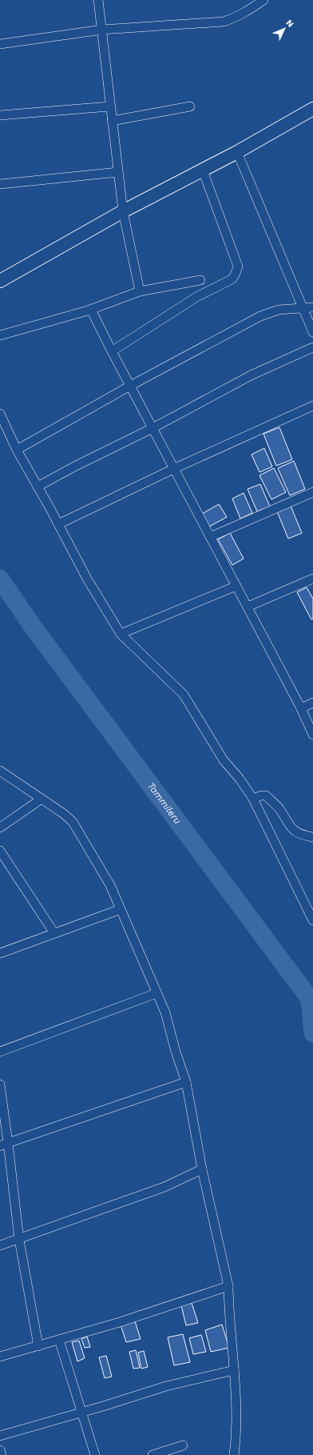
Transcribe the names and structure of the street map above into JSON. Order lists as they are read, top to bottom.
{
  "water": ["Tammileru"],
  "north": "top right"
}
